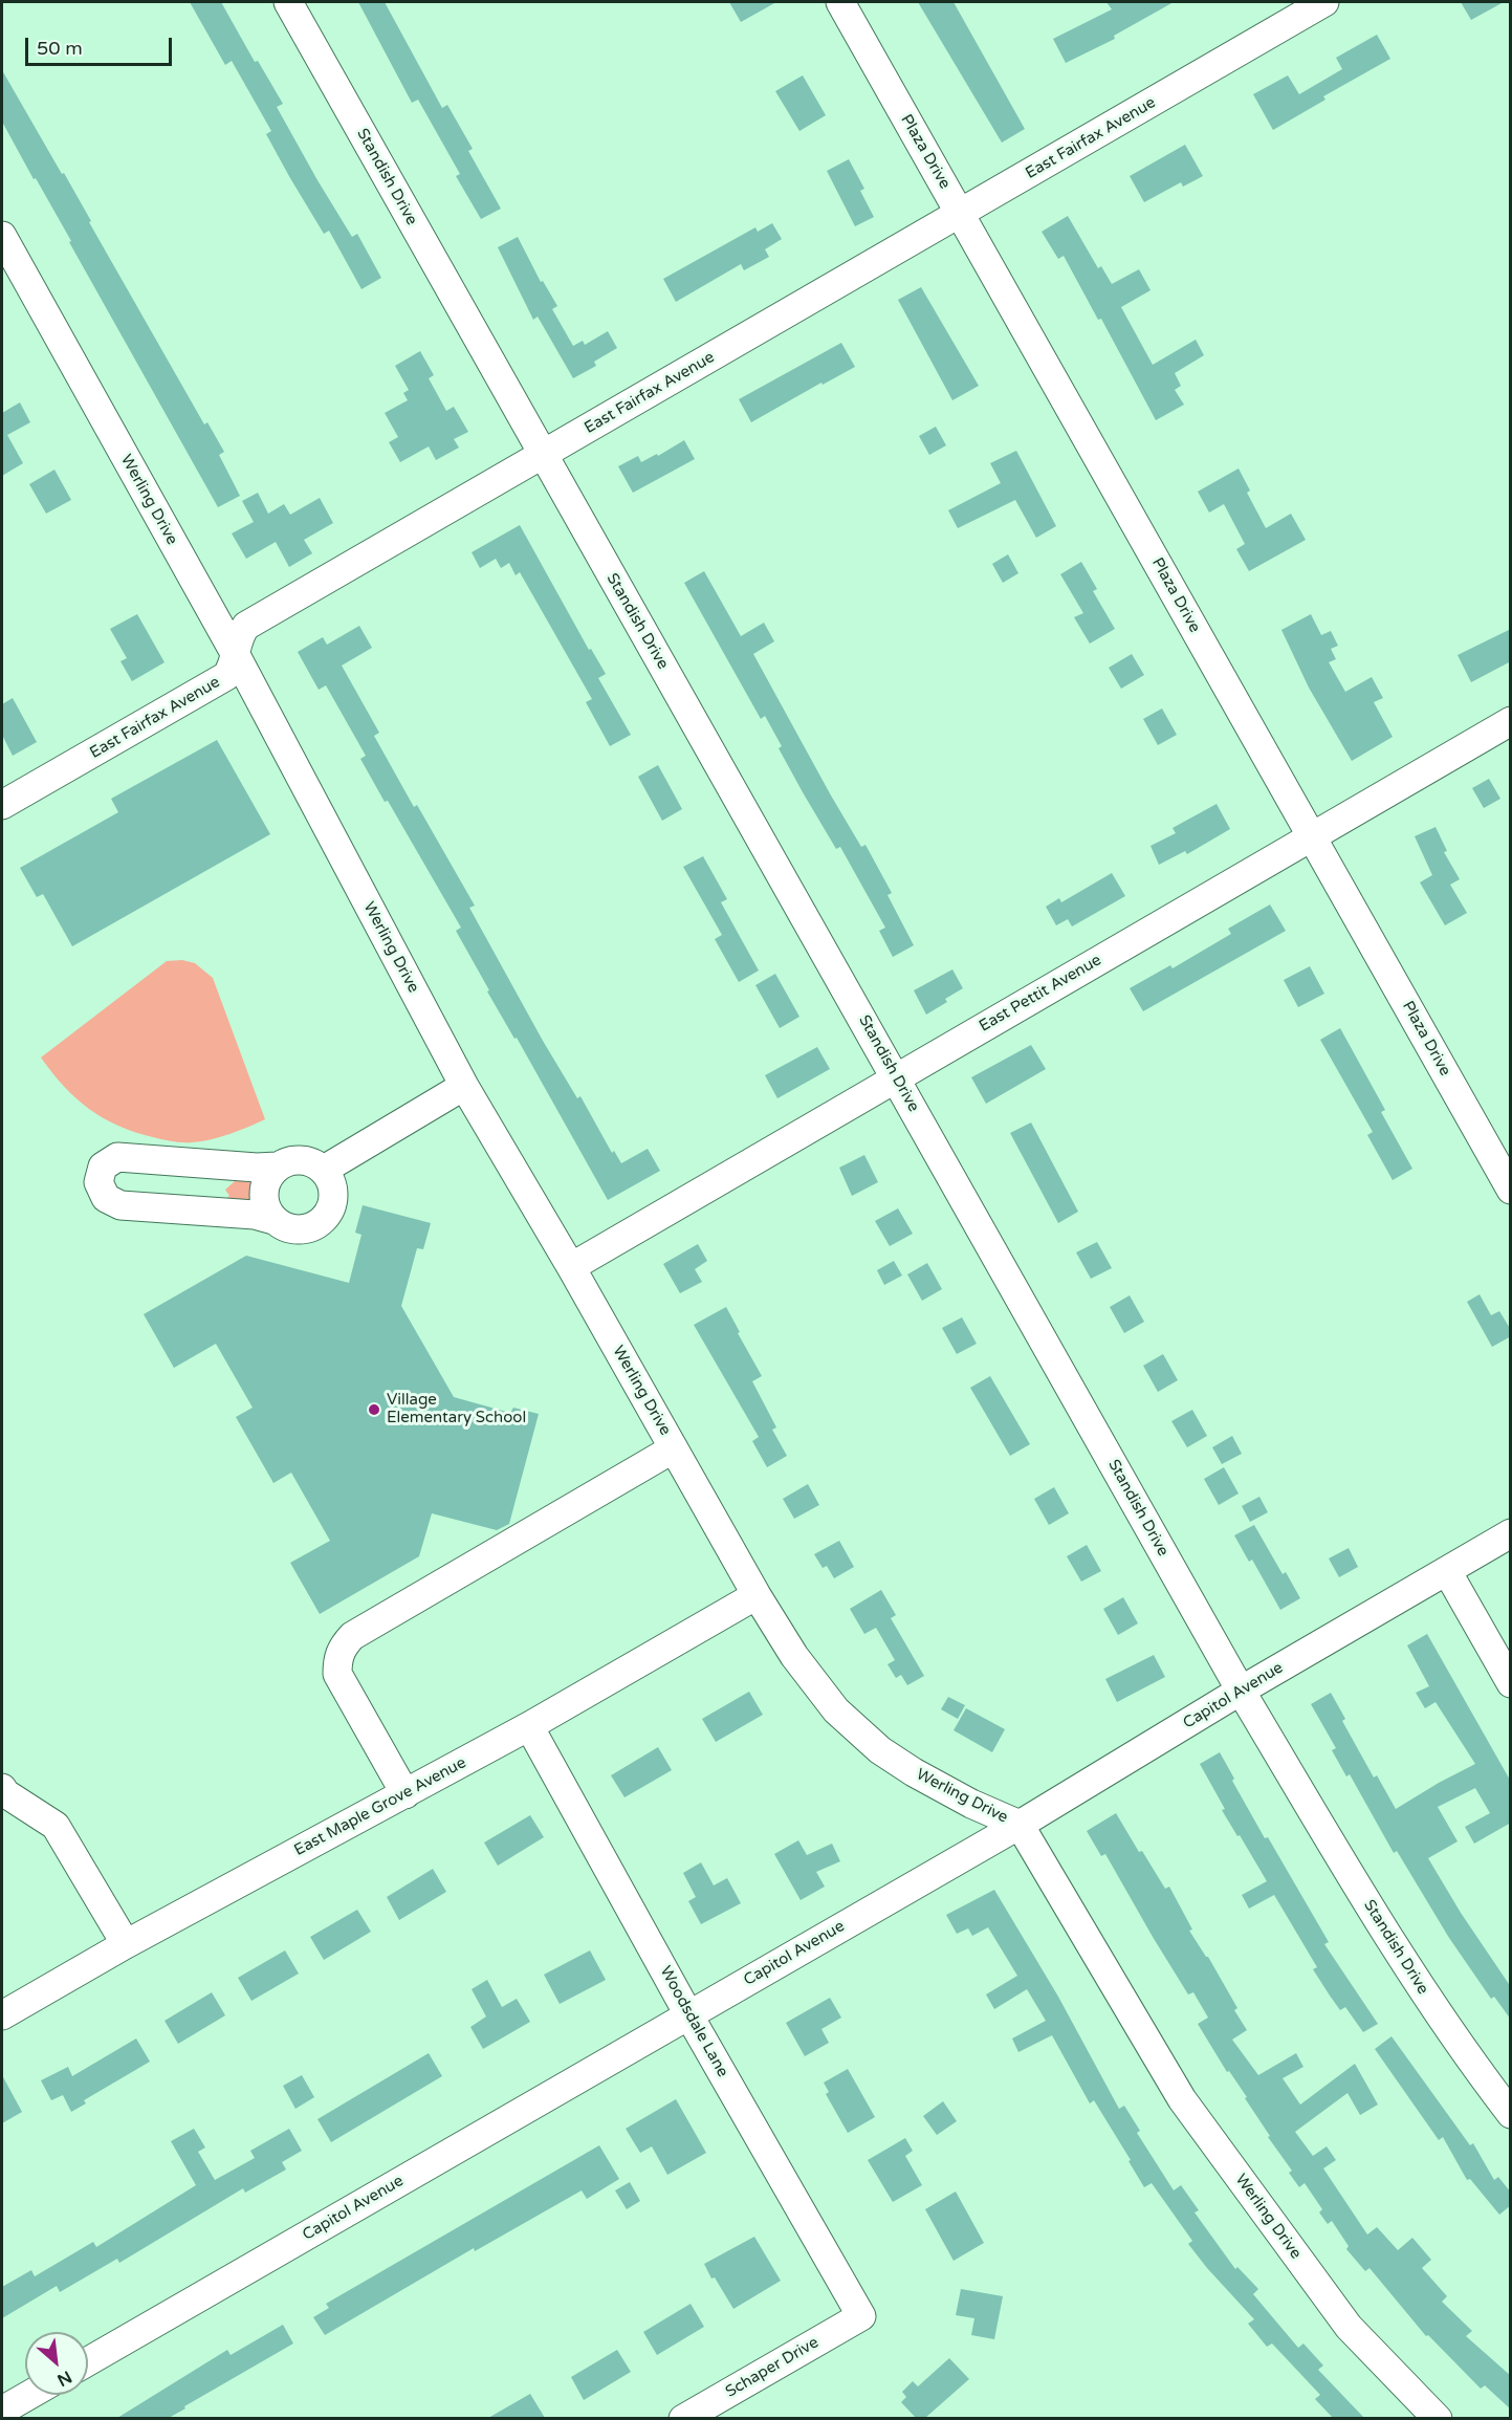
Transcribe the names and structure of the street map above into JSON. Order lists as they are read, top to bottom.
{
  "streets": {
    "street": [
      "East Fairfax Avenue",
      "Plaza Drive",
      "Standish Drive",
      "Werling Drive",
      "East Pettit Avenue",
      "Capitol Avenue",
      "East Maple Grove Avenue",
      "Woodsdale Lane",
      "Schaper Drive"
    ]
  },
  "crossings": [
    ["East Fairfax Avenue", "Plaza Drive"],
    ["East Fairfax Avenue", "Standish Drive"],
    ["East Fairfax Avenue", "Werling Drive"],
    ["Plaza Drive", "East Pettit Avenue"],
    ["Standish Drive", "East Pettit Avenue"],
    ["Standish Drive", "Capitol Avenue"],
    ["Werling Drive", "East Pettit Avenue"],
    ["Werling Drive", "Capitol Avenue"],
    ["Werling Drive", "East Maple Grove Avenue"],
    ["Capitol Avenue", "Woodsdale Lane"],
    ["East Maple Grove Avenue", "Woodsdale Lane"],
    ["Woodsdale Lane", "Schaper Drive"]
  ],
  "places": ["Village Elementary School"],
  "scale_bar": "50 m",
  "north": "bottom right"
}
